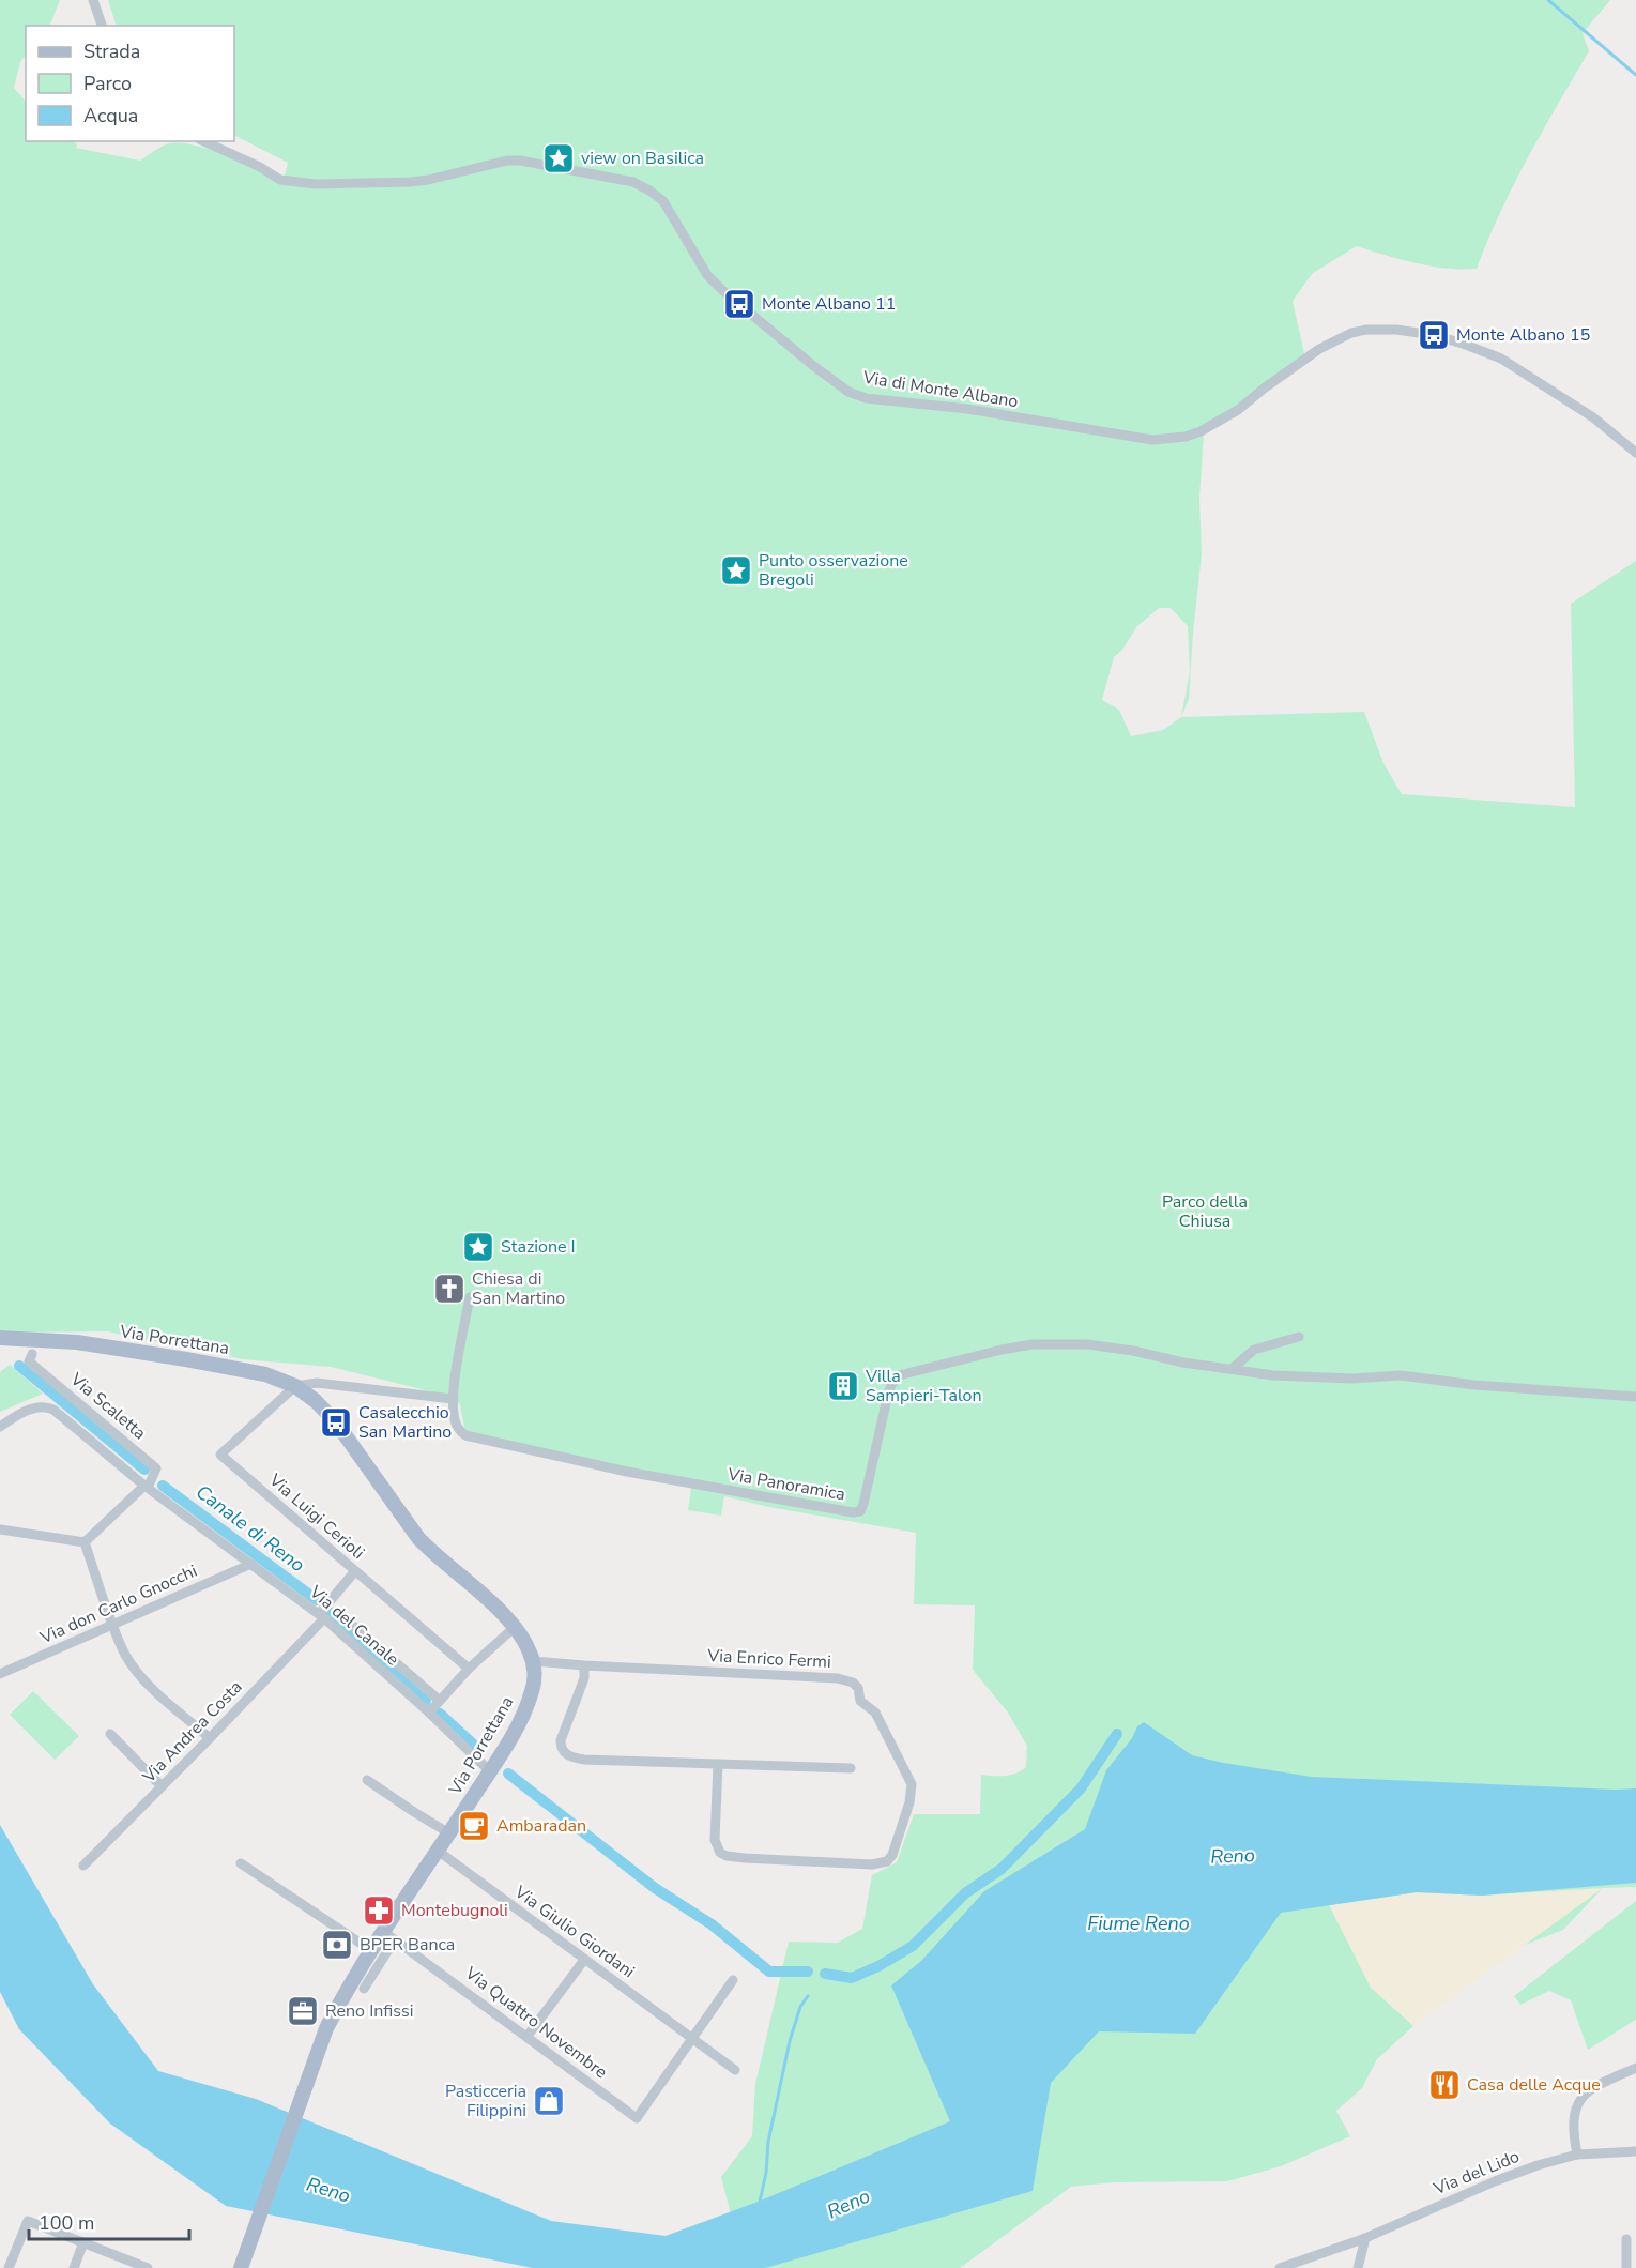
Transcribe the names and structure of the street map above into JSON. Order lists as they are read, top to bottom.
{
  "streets": {
    "main road": ["Via Porrettana"],
    "street": [
      "Via di Monte Albano",
      "Via Scaletta",
      "Via Panoramica",
      "Via Luigi Cerioli",
      "Via don Carlo Gnocchi",
      "Via del Canale",
      "Via Enrico Fermi",
      "Via Andrea Costa",
      "Via Giulio Giordani",
      "Via Quattro Novembre",
      "Via del Lido"
    ]
  },
  "crossings": [
    ["Via Porrettana", "Via Luigi Cerioli"],
    ["Via Porrettana", "Via del Canale"],
    ["Via Porrettana", "Via Giulio Giordani"],
    ["Via Porrettana", "Via Quattro Novembre"],
    ["Via Scaletta", "Via del Canale"],
    ["Via Luigi Cerioli", "Via Andrea Costa"],
    ["Via don Carlo Gnocchi", "Via del Canale"],
    ["Via del Canale", "Via Andrea Costa"],
    ["Via Giulio Giordani", "Via Quattro Novembre"]
  ],
  "water": ["Canale di Reno", "Reno", "Fiume Reno"],
  "parks": ["Parco della Chiusa"],
  "places": {
    "place": ["view on Basilica", "Punto osservazione Bregoli", "Stazione I"],
    "bus stop": ["Monte Albano 11", "Monte Albano 15", "Casalecchio San Martino"],
    "church": ["Chiesa di San Martino"],
    "building": ["Villa Sampieri-Talon"],
    "cafe": ["Ambaradan"],
    "pharmacy": ["Montebugnoli"],
    "bank": ["BPER Banca"],
    "office": ["Reno Infissi"],
    "restaurant": ["Casa delle Acque"],
    "shop": ["Pasticceria Filippini"]
  },
  "legend": ["Strada", "Parco", "Acqua"],
  "scale_bar": "100 m"
}
